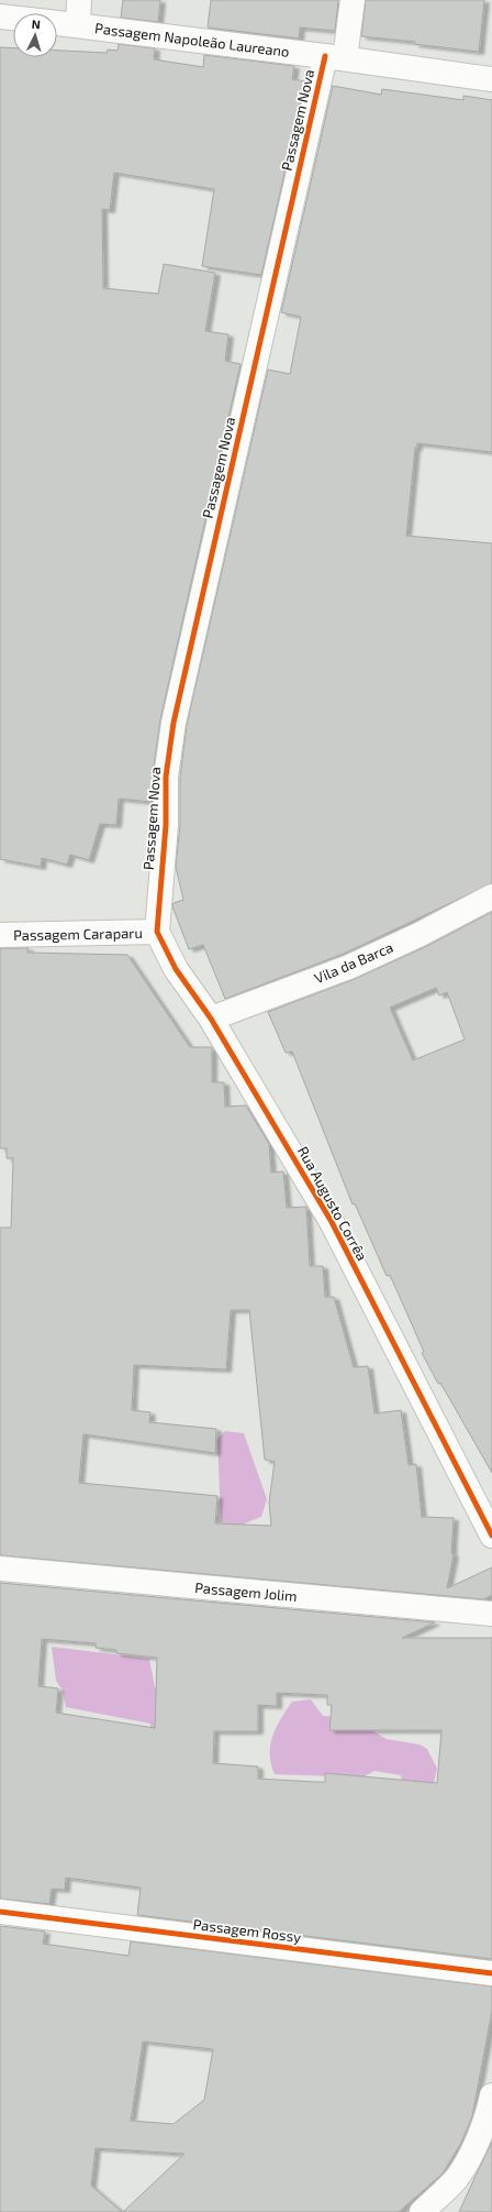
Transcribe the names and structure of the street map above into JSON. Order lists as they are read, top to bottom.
{
  "streets": {
    "street": [
      "Passagem Napoleão Laureano",
      "Passagem Nova",
      "Passagem Caraparu",
      "Vila da Barca",
      "Rua Augusto Corrêa",
      "Passagem Jolim",
      "Passagem Rossy"
    ]
  },
  "crossings": [
    ["Passagem Napoleão Laureano", "Passagem Nova"],
    ["Passagem Nova", "Passagem Caraparu"],
    ["Passagem Nova", "Rua Augusto Corrêa"],
    ["Passagem Caraparu", "Rua Augusto Corrêa"],
    ["Vila da Barca", "Rua Augusto Corrêa"]
  ],
  "north": "top"
}
